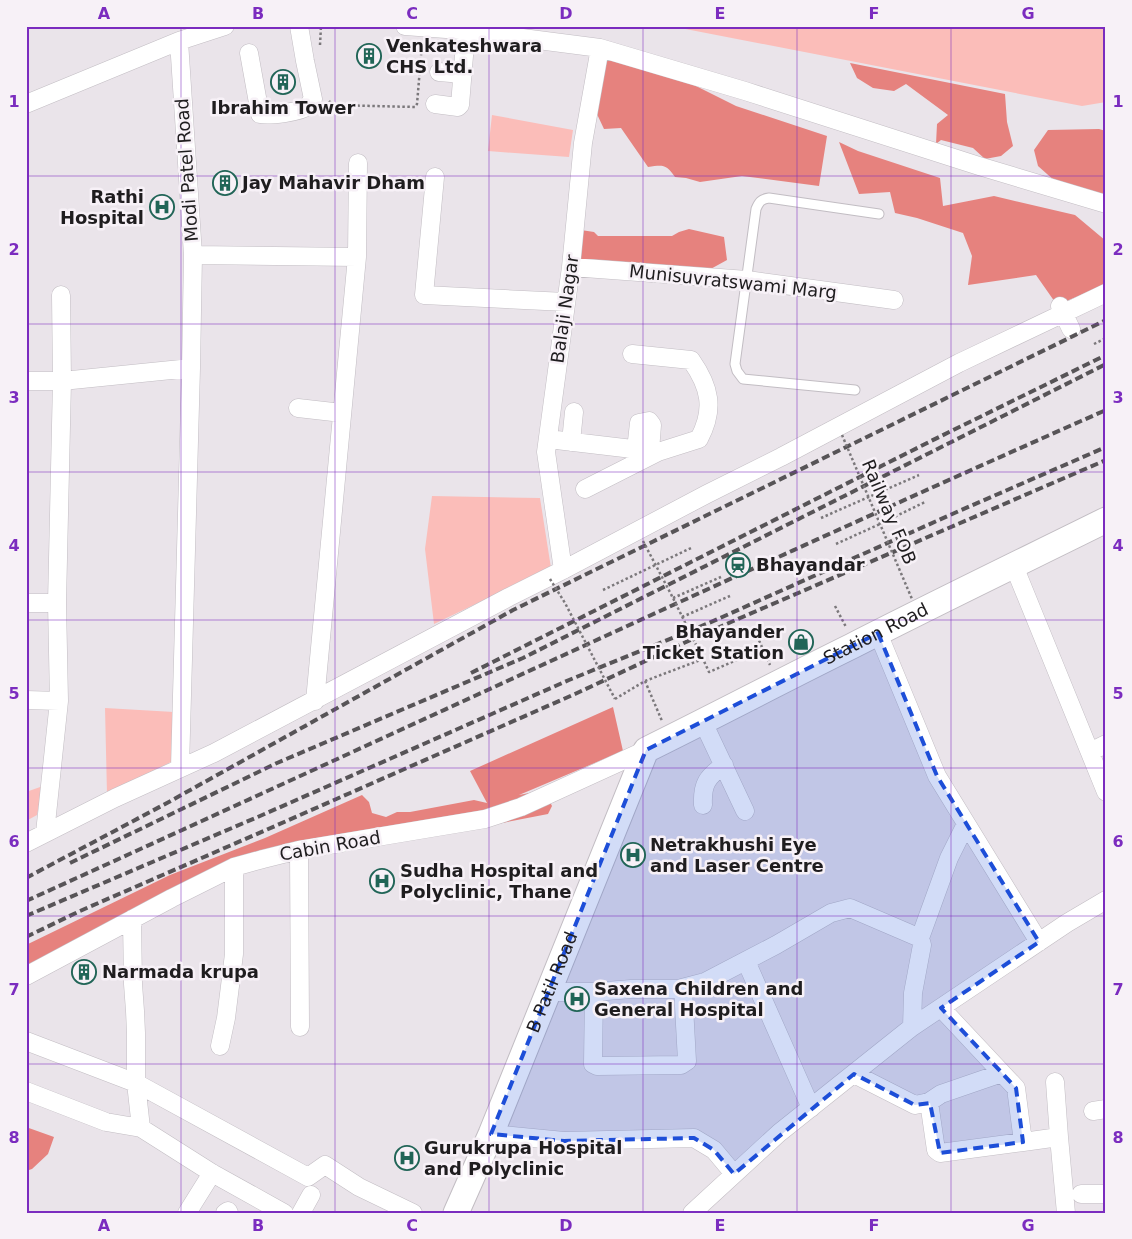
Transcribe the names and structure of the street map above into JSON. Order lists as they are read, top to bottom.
{
  "streets": {
    "main road": ["Station Road", "B Patil Road"],
    "street": [
      "Modi Patel Road",
      "Munisuvratswami Marg",
      "Balaji Nagar",
      "Cabin Road"
    ],
    "path": ["Railway FOB"]
  },
  "crossings": [
    ["Munisuvratswami Marg", "Balaji Nagar"],
    ["Station Road", "Cabin Road"],
    ["Station Road", "B Patil Road"],
    ["Cabin Road", "B Patil Road"]
  ],
  "places": {
    "building": [
      "Venkateshwara CHS Ltd.",
      "Ibrahim Tower",
      "Jay Mahavir Dham",
      "Narmada krupa"
    ],
    "hospital": [
      "Rathi Hospital",
      "Netrakhushi Eye and Laser Centre",
      "Sudha Hospital and Polyclinic, Thane",
      "Saxena Children and General Hospital",
      "Gurukrupa Hospital and Polyclinic"
    ],
    "station": ["Bhayandar"],
    "shop": ["Bhayander Ticket Station"]
  },
  "grid": {
    "columns": [
      "A",
      "B",
      "C",
      "D",
      "E",
      "F",
      "G"
    ],
    "rows": [
      "1",
      "2",
      "3",
      "4",
      "5",
      "6",
      "7",
      "8"
    ]
  }
}
